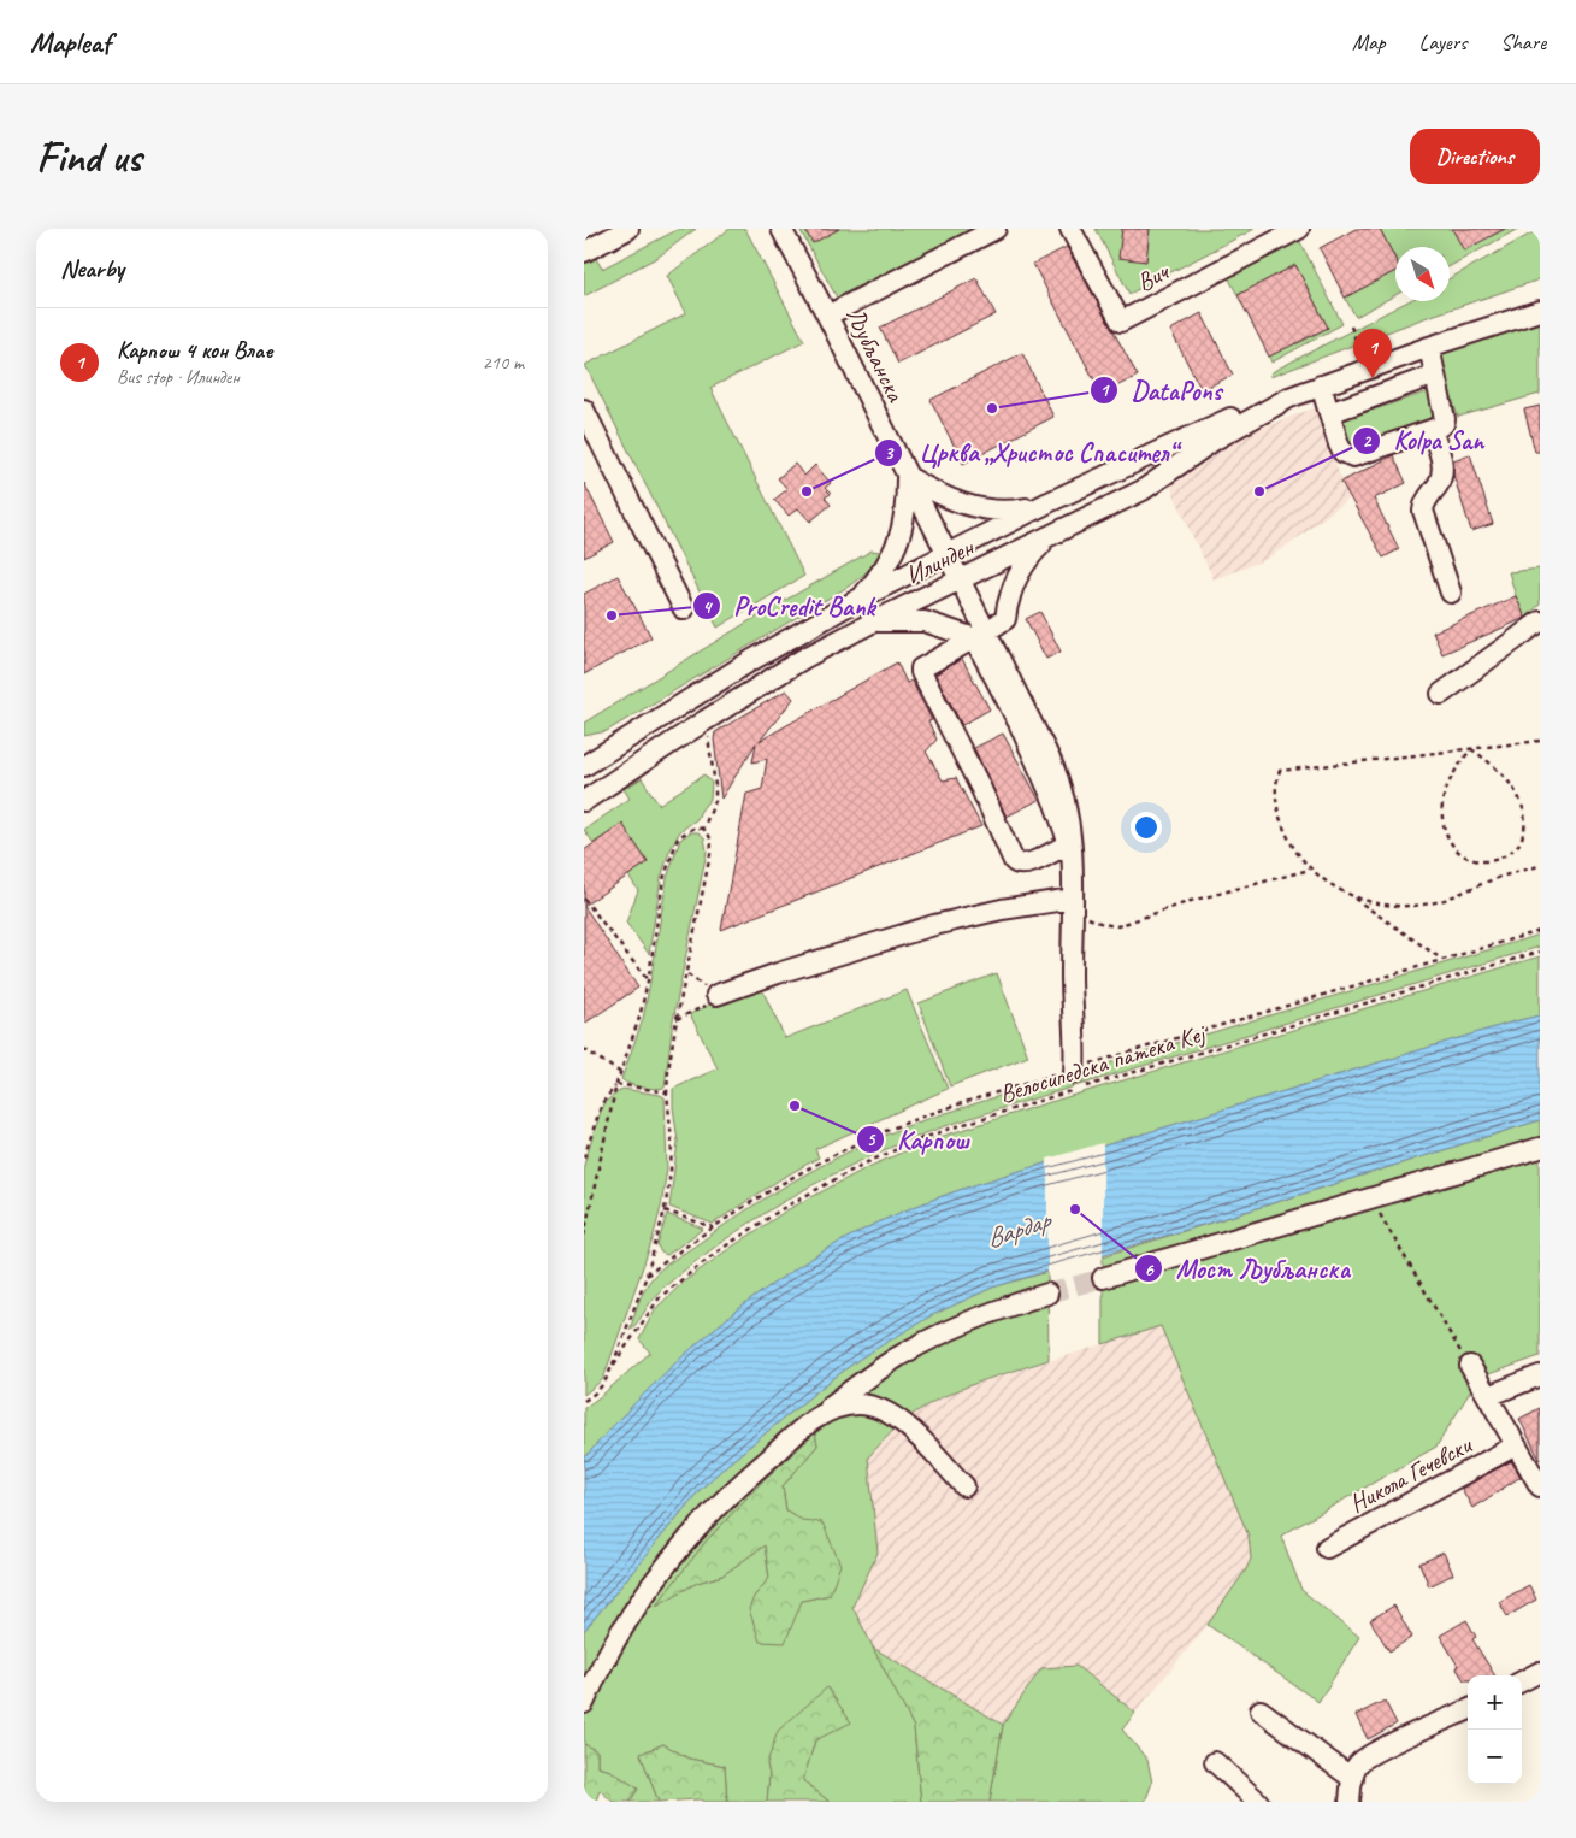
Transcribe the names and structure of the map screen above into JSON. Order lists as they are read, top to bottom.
{
  "streets": {
    "street": [
      "Вич",
      "Љубљанска",
      "Илинден",
      "Никола Гечевски"
    ],
    "path": ["Велосипедска патека Кеј"]
  },
  "crossings": [
    ["Љубљанска", "Илинден"]
  ],
  "water": ["Вардар"],
  "places": [
    "DataPons",
    "Црква „Христос Спасител“",
    "Kolpa San",
    "ProCredit Bank",
    "Карпош",
    "Мост Љубљанска"
  ],
  "north": "bottom right",
  "page": {
    "header": "Mapleaf",
    "nav": ["Map", "Layers", "Share"],
    "buttons": "Directions",
    "title": "Find us",
    "heading": "Nearby",
    "list": [
      {
        "mark": "1",
        "name": "Карпош 4 кон Влае",
        "note": "Bus stop · Илинден",
        "value": "210 m"
      }
    ],
    "pins": "1",
    "map_buttons": ["+", "−"]
  }
}
